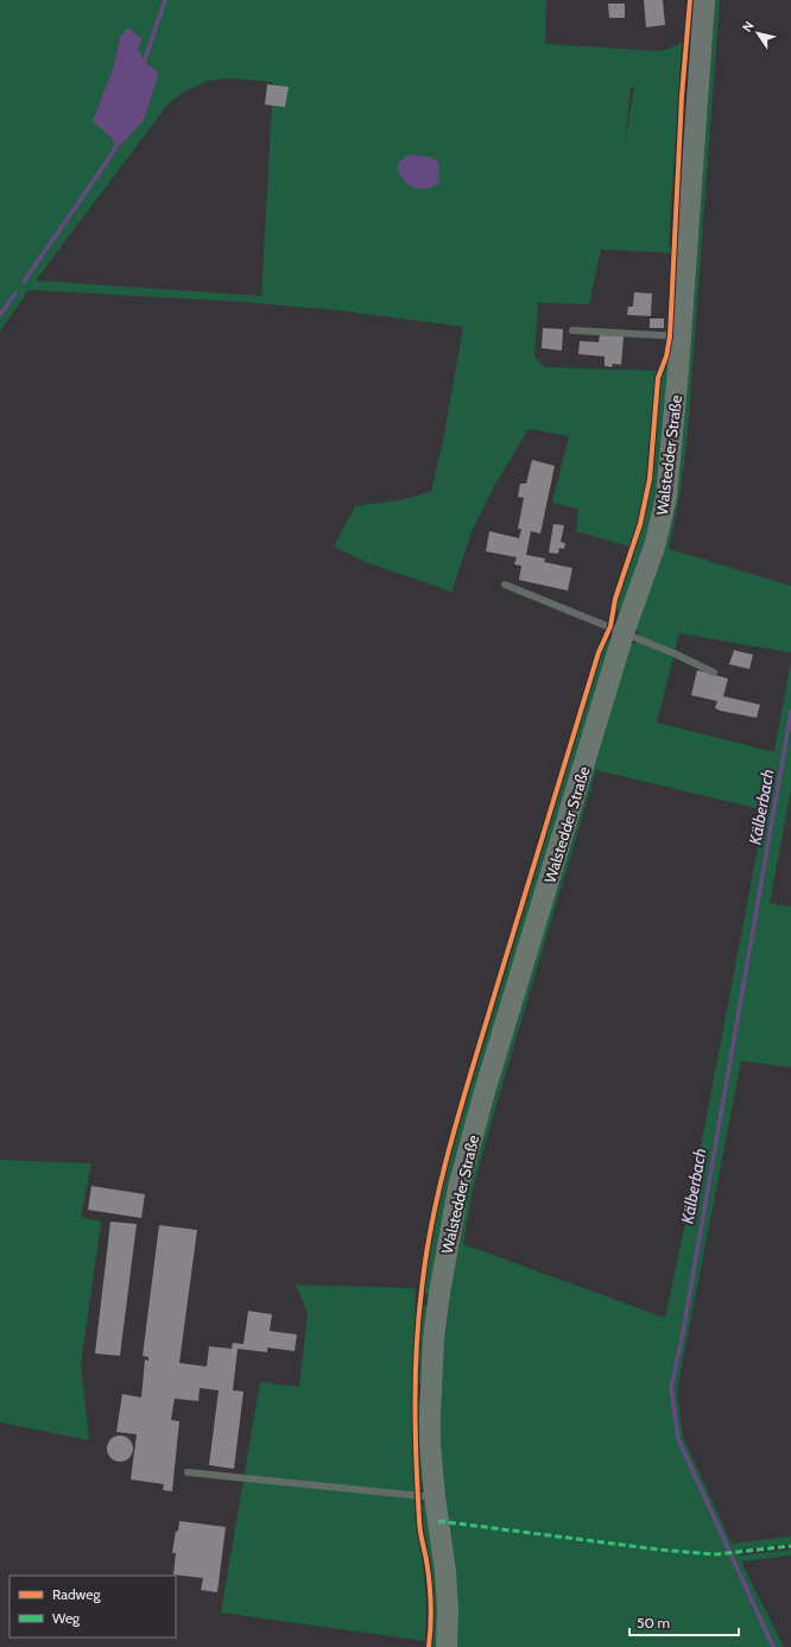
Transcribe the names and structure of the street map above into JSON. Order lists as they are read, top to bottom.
{
  "streets": {
    "main road": ["Walstedder Straße"]
  },
  "water": ["Kälberbach"],
  "legend": ["Radweg", "Weg"],
  "scale_bar": "50 m",
  "north": "top left"
}
